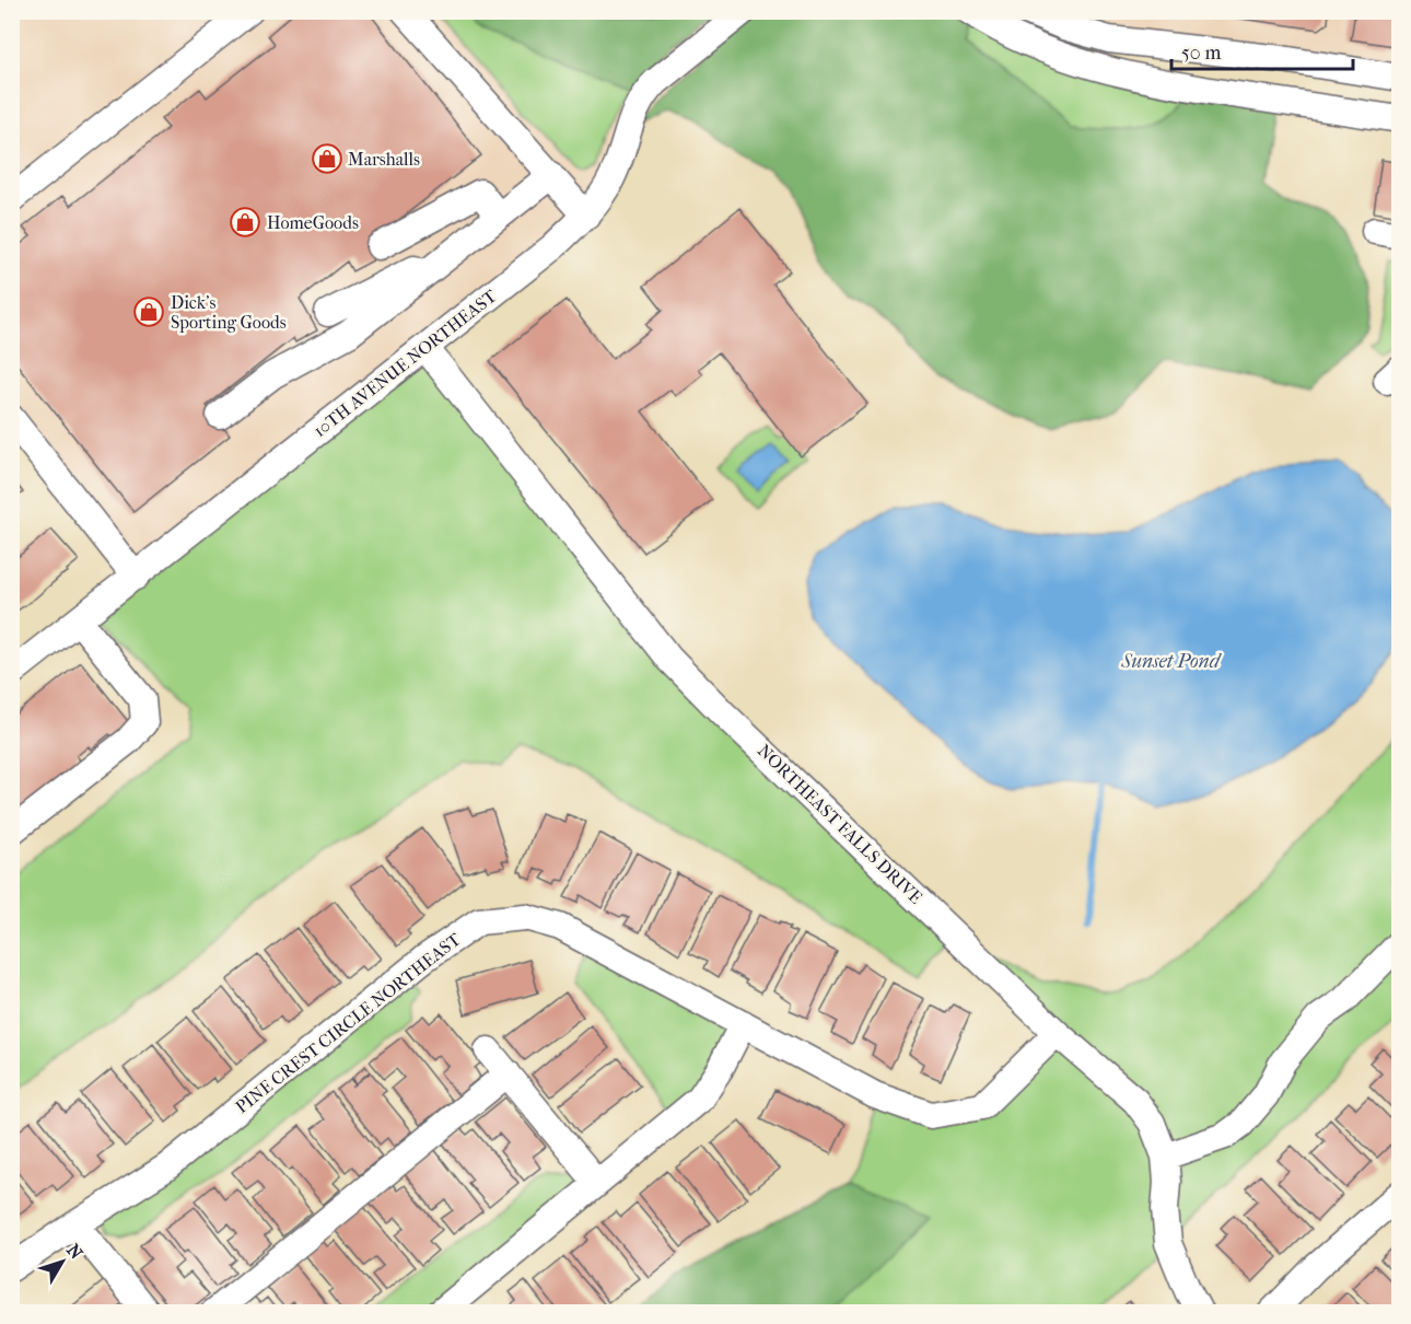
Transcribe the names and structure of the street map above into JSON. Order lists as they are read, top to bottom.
{
  "streets": {
    "street": ["10TH AVENUE NORTHEAST", "NORTHEAST FALLS DRIVE", "PINE CREST CIRCLE NORTHEAST"]
  },
  "crossings": [
    ["10TH AVENUE NORTHEAST", "NORTHEAST FALLS DRIVE"],
    ["NORTHEAST FALLS DRIVE", "PINE CREST CIRCLE NORTHEAST"]
  ],
  "water": ["Sunset Pond"],
  "places": {
    "shop": ["Marshalls", "HomeGoods", "Dick's Sporting Goods"]
  },
  "scale_bar": "50 m",
  "north": "top right"
}
